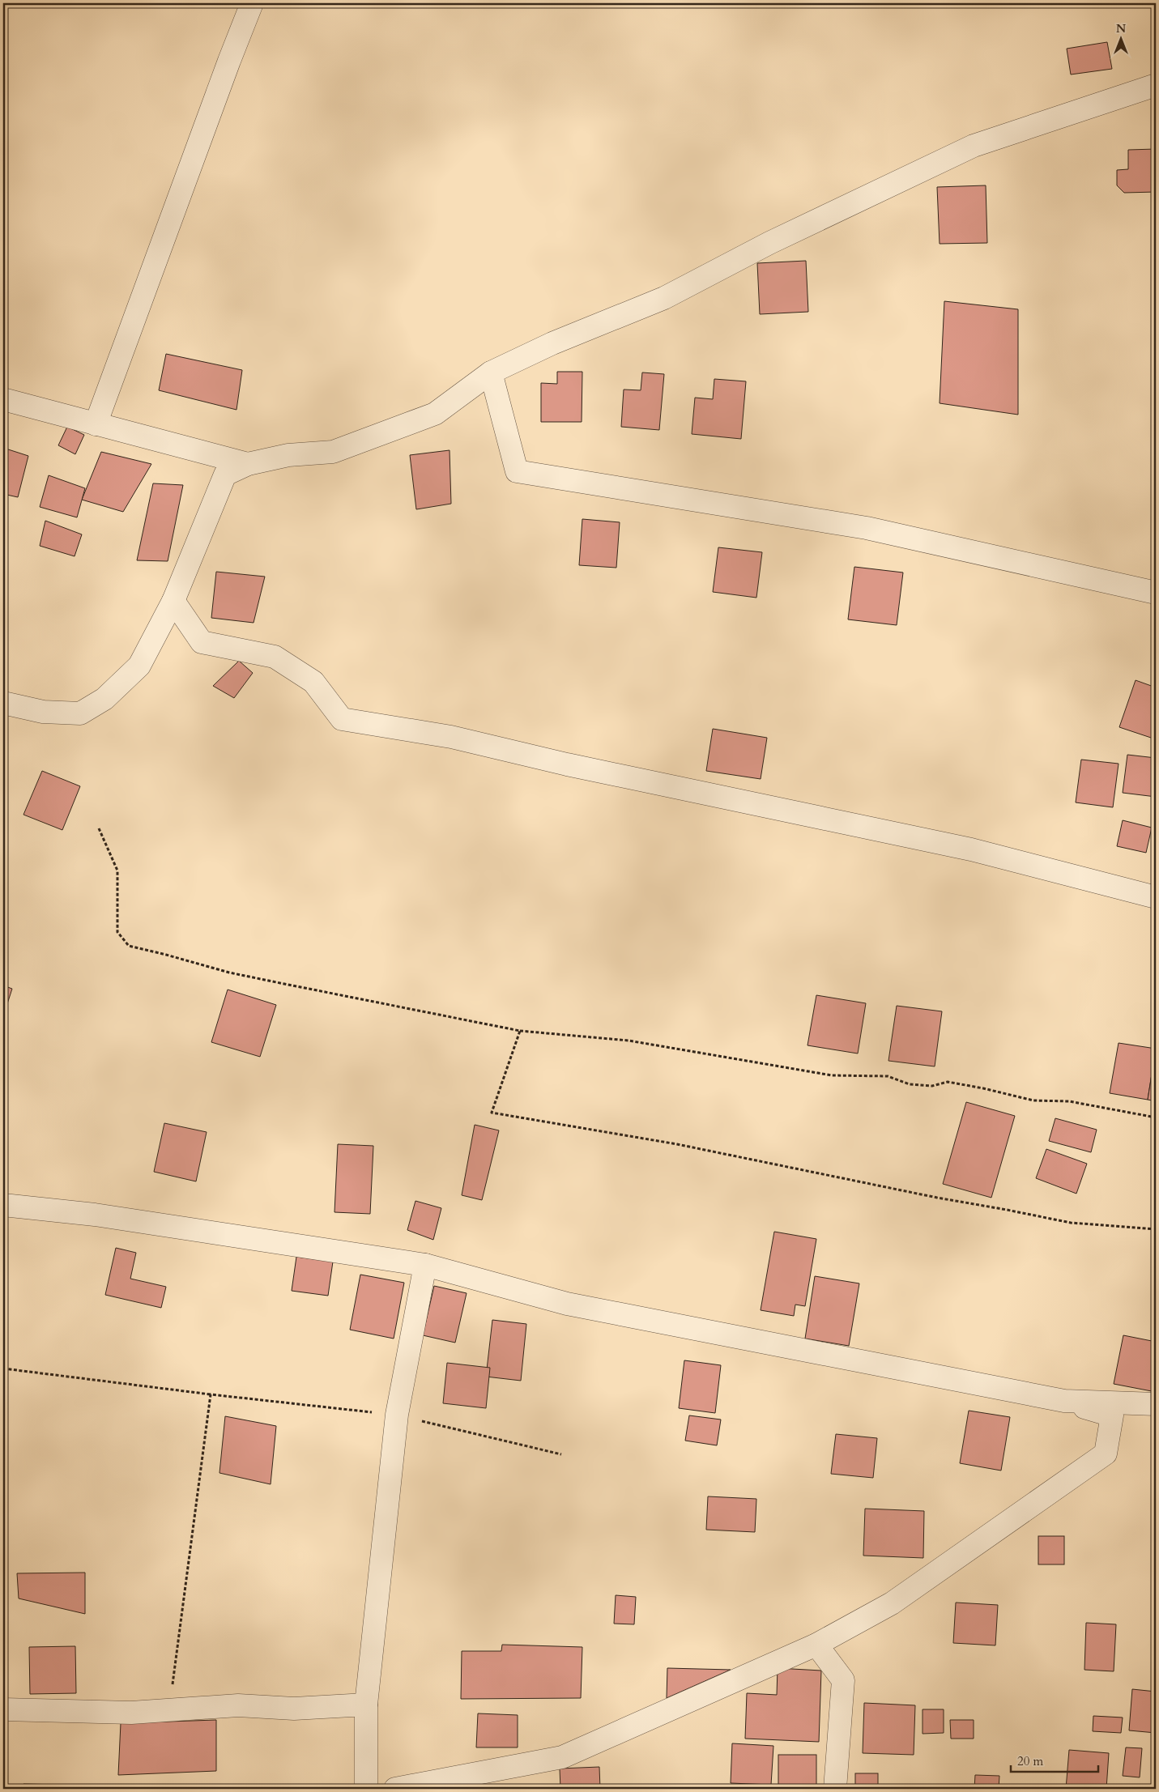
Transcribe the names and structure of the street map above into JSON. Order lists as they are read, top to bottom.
{
  "scale_bar": "20 m",
  "north": "top"
}
